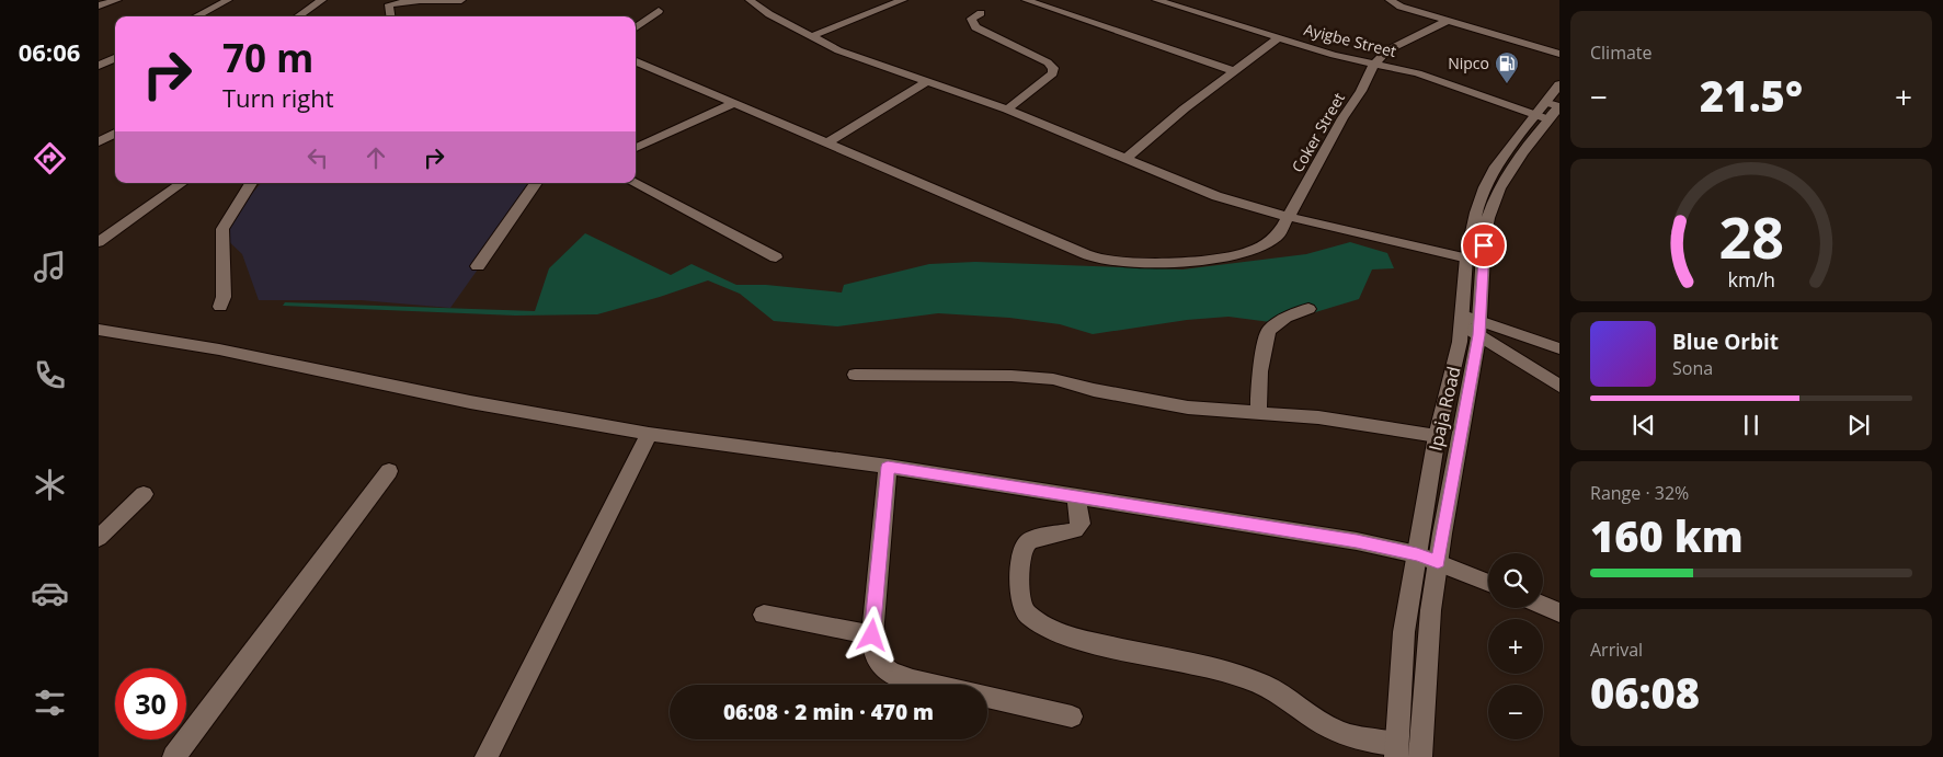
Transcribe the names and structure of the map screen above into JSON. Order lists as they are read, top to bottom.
{
  "streets": {
    "street": ["Ayigbe Street", "Coker Street", "Ipaja Road"]
  },
  "crossings": [
    ["Ayigbe Street", "Coker Street"],
    ["Ayigbe Street", "Ipaja Road"]
  ],
  "places": {
    "fuel station": ["Nipco"]
  },
  "page": {
    "tabs": "06:06",
    "tile": [
      "Climate",
      ["Range · 32%", "160 km"],
      ["Arrival", "06:08"]
    ],
    "turn": ["70 m", "Turn right"],
    "heat": ["−", "21.5°", "+"],
    "song": ["Blue Orbit", "Sona"],
    "map_buttons": ["+", "−"],
    "limit": "30",
    "trip": "06:08 · 2 min · 470 m",
    "gauge": ["28", "km/h"]
  }
}
